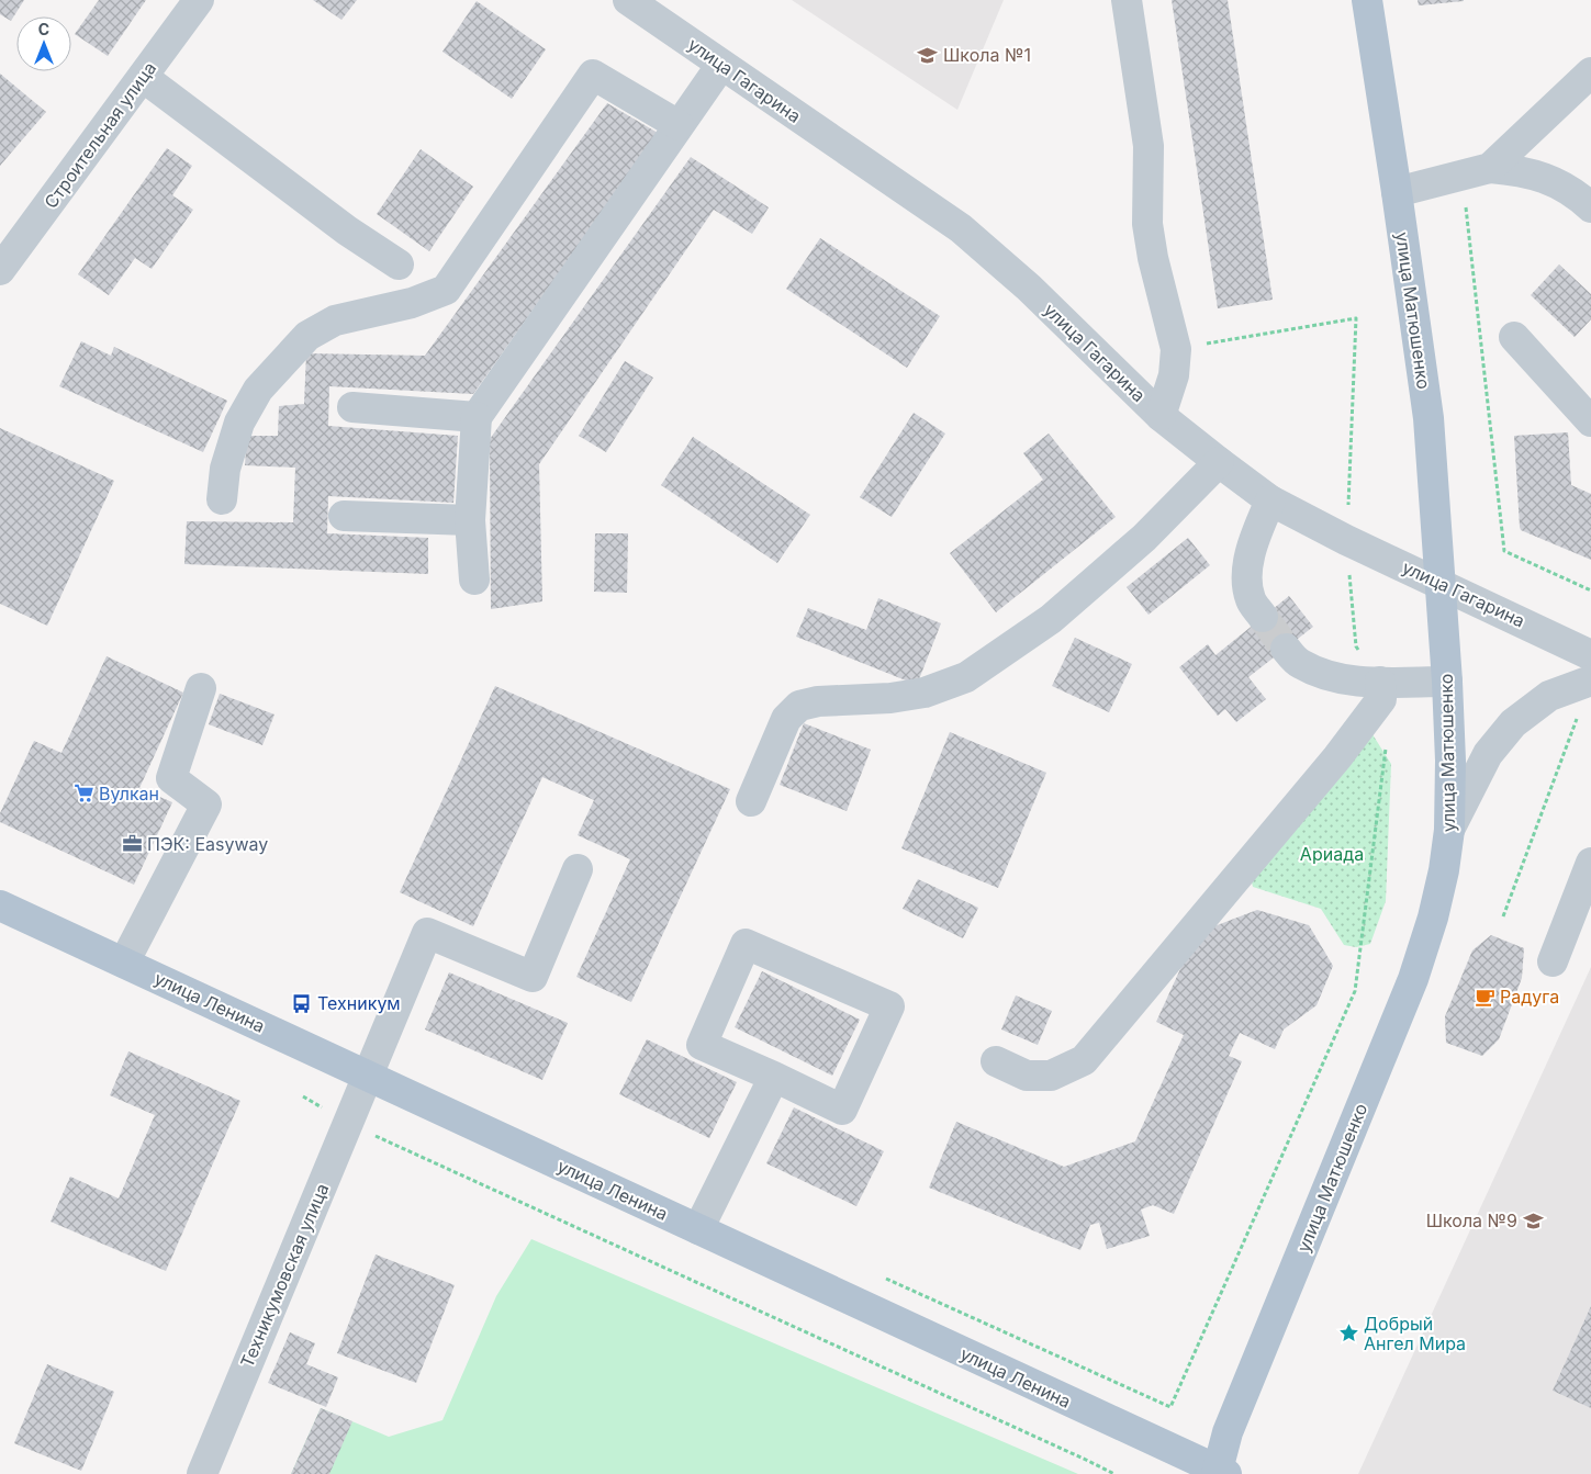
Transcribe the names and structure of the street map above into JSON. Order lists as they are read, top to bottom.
{
  "streets": {
    "main road": ["улица Матюшенко", "улица Ленина"],
    "street": ["улица Гагарина", "Строительная улица", "Техникумовская улица"]
  },
  "crossings": [
    ["улица Гагарина", "улица Матюшенко"],
    ["улица Матюшенко", "улица Ленина"],
    ["улица Ленина", "Техникумовская улица"]
  ],
  "parks": ["Ариада"],
  "places": {
    "school or university": ["Школа №1", "Школа №9"],
    "supermarket": ["Вулкан"],
    "office": ["ПЭК: Easyway"],
    "cafe": ["Радуга"],
    "bus stop": ["Техникум"],
    "place": ["Добрый Ангел Мира"]
  },
  "north": "top"
}
